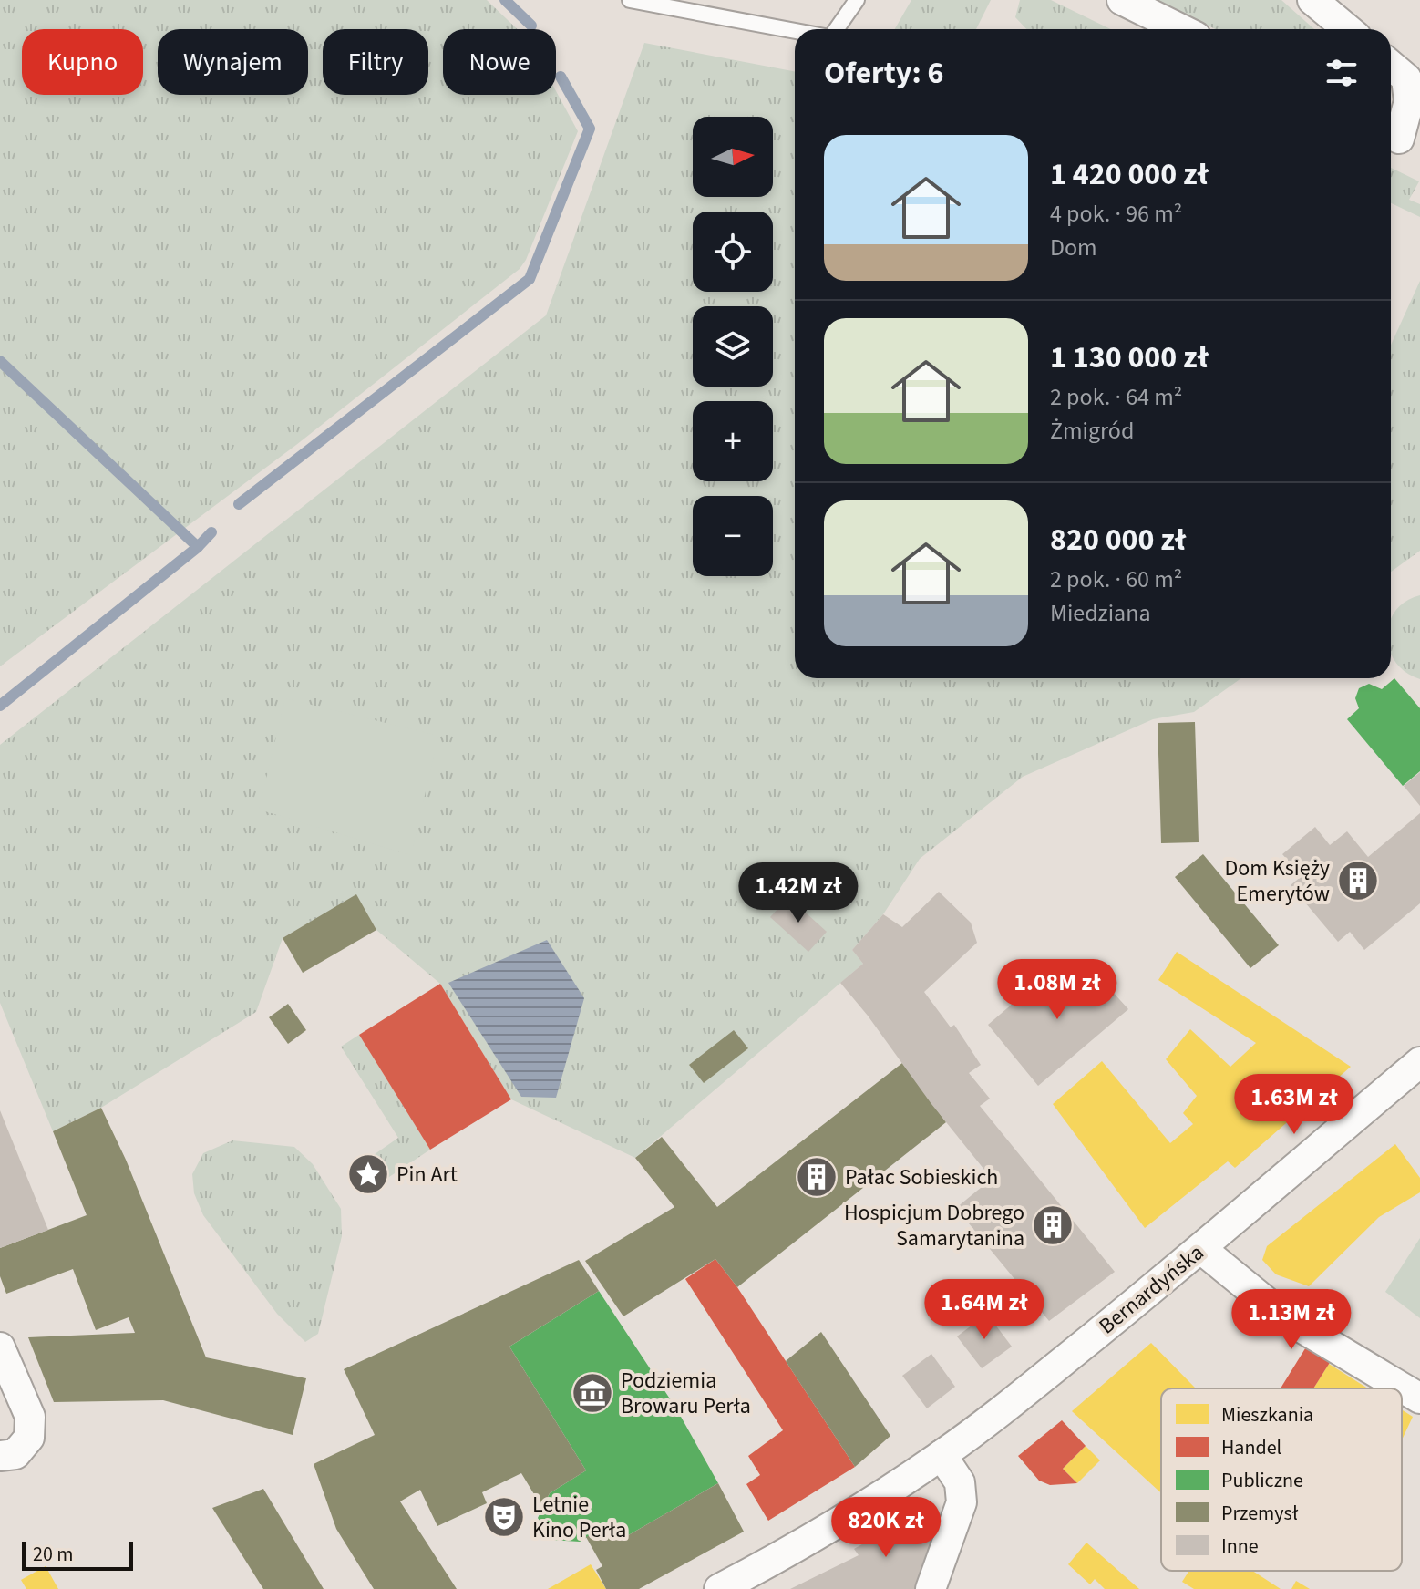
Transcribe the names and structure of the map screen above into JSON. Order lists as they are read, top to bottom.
{
  "streets": {
    "street": ["Bernardyńska"]
  },
  "places": {
    "building": ["Dom Księży Emerytów", "Pałac Sobieskich", "Hospicjum Dobrego Samarytanina"],
    "place": ["Pin Art"],
    "museum": ["Podziemia Browaru Perła"],
    "theatre": ["Letnie Kino Perła"]
  },
  "legend": [
    "Mieszkania",
    "Handel",
    "Publiczne",
    "Przemysł",
    "Inne"
  ],
  "scale_bar": "20 m",
  "north": "right",
  "page": {
    "chip": [
      "Kupno",
      "Wynajem",
      "Filtry",
      "Nowe"
    ],
    "heading": "Oferty: 6",
    "map_buttons": ["+", "−"],
    "list": [
      {
        "name": "1 420 000 zł",
        "note": "4 pok. · 96 m² · Dom"
      },
      {
        "name": "1 130 000 zł",
        "note": "2 pok. · 64 m² · Żmigród"
      },
      {
        "name": "820 000 zł",
        "note": "2 pok. · 60 m² · Miedziana"
      }
    ],
    "price": [
      "1.42M zł",
      "1.08M zł",
      "1.63M zł",
      "1.64M zł",
      "1.13M zł",
      "820K zł"
    ],
    "scale": "20 m"
  }
}
